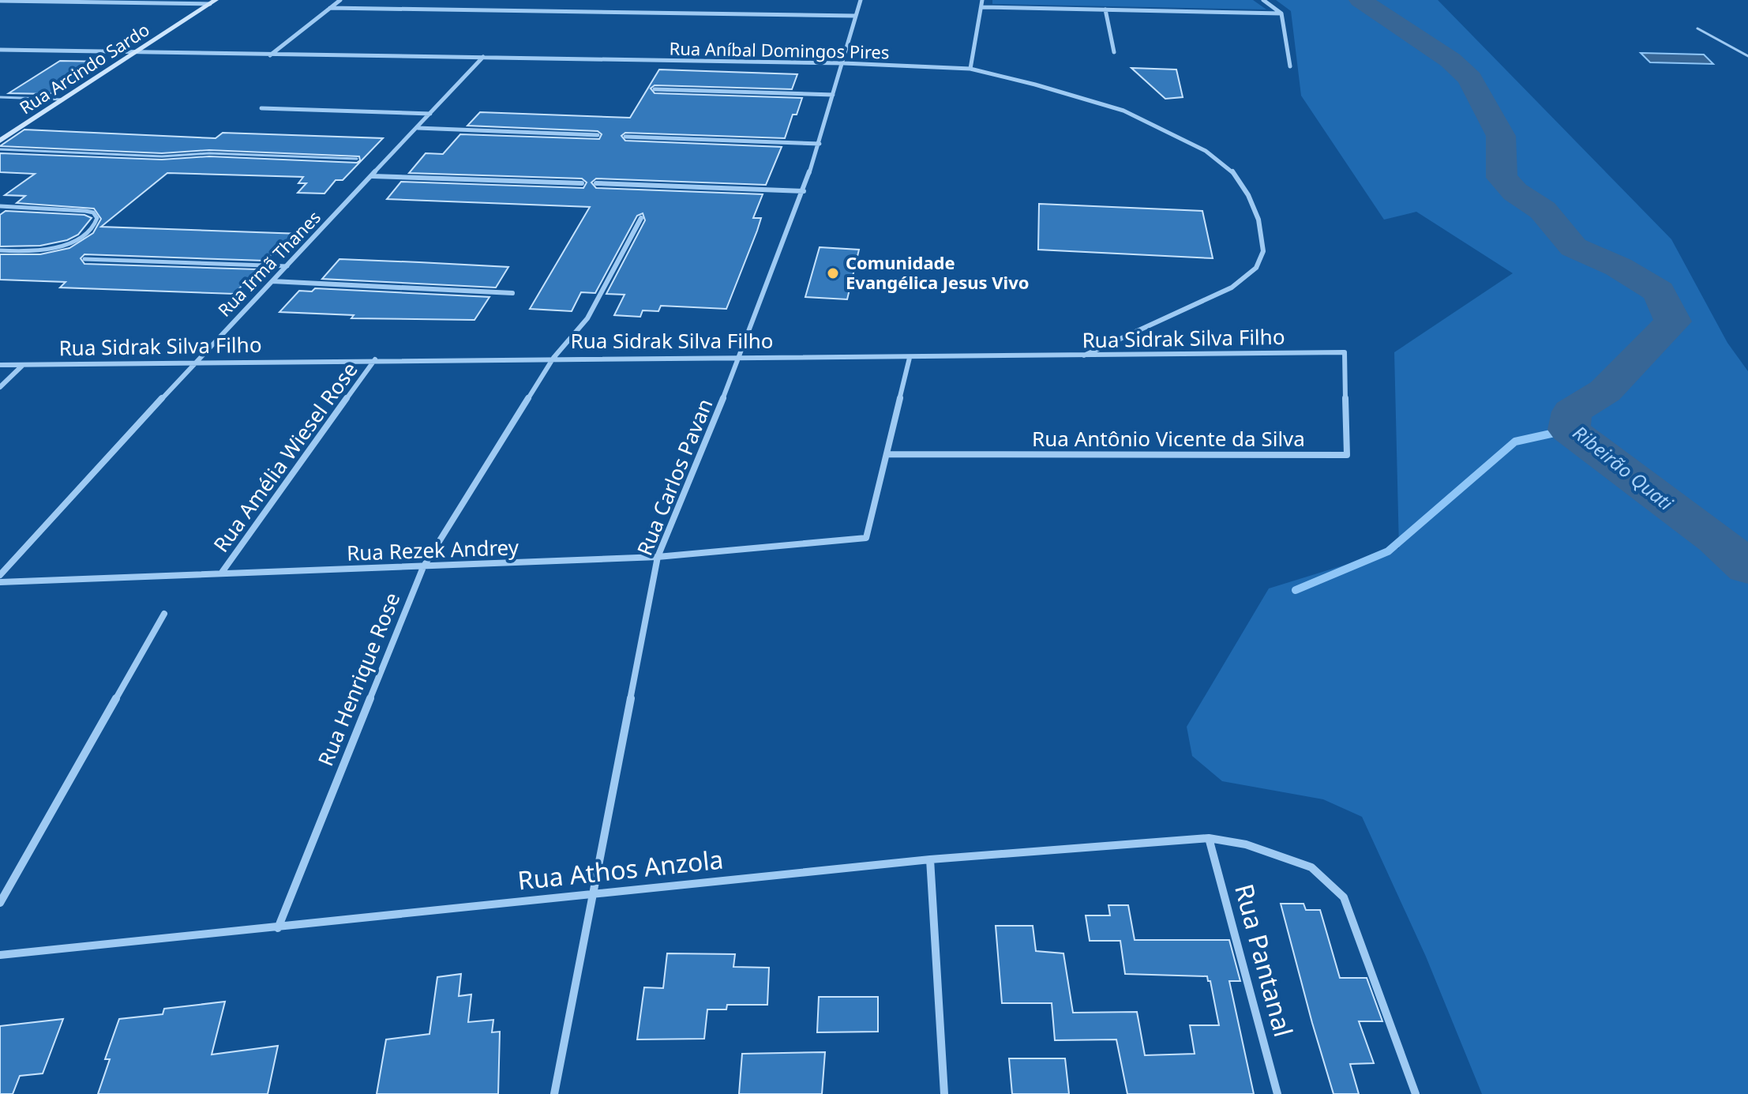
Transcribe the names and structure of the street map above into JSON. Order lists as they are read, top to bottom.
{
  "streets": {
    "street": [
      "Rua Aníbal Domingos Pires",
      "Rua Arcindo Sardo",
      "Rua Irmã Thanes",
      "Rua Sidrak Silva Filho",
      "Rua Antônio Vicente da Silva",
      "Rua Amélia Wiesel Rose",
      "Rua Carlos Pavan",
      "Rua Rezek Andrey",
      "Rua Henrique Rose",
      "Rua Athos Anzola",
      "Rua Pantanal"
    ]
  },
  "crossings": [
    ["Rua Aníbal Domingos Pires", "Rua Arcindo Sardo"],
    ["Rua Aníbal Domingos Pires", "Rua Irmã Thanes"],
    ["Rua Aníbal Domingos Pires", "Rua Sidrak Silva Filho"],
    ["Rua Aníbal Domingos Pires", "Rua Carlos Pavan"],
    ["Rua Irmã Thanes", "Rua Sidrak Silva Filho"],
    ["Rua Sidrak Silva Filho", "Rua Antônio Vicente da Silva"],
    ["Rua Sidrak Silva Filho", "Rua Amélia Wiesel Rose"],
    ["Rua Sidrak Silva Filho", "Rua Carlos Pavan"],
    ["Rua Sidrak Silva Filho", "Rua Henrique Rose"],
    ["Rua Antônio Vicente da Silva", "Rua Rezek Andrey"],
    ["Rua Amélia Wiesel Rose", "Rua Rezek Andrey"],
    ["Rua Carlos Pavan", "Rua Rezek Andrey"],
    ["Rua Carlos Pavan", "Rua Athos Anzola"],
    ["Rua Rezek Andrey", "Rua Henrique Rose"],
    ["Rua Henrique Rose", "Rua Athos Anzola"],
    ["Rua Athos Anzola", "Rua Pantanal"]
  ],
  "water": ["Ribeirão Quati"],
  "places": ["Comunidade Evangélica Jesus Vivo"]
}
